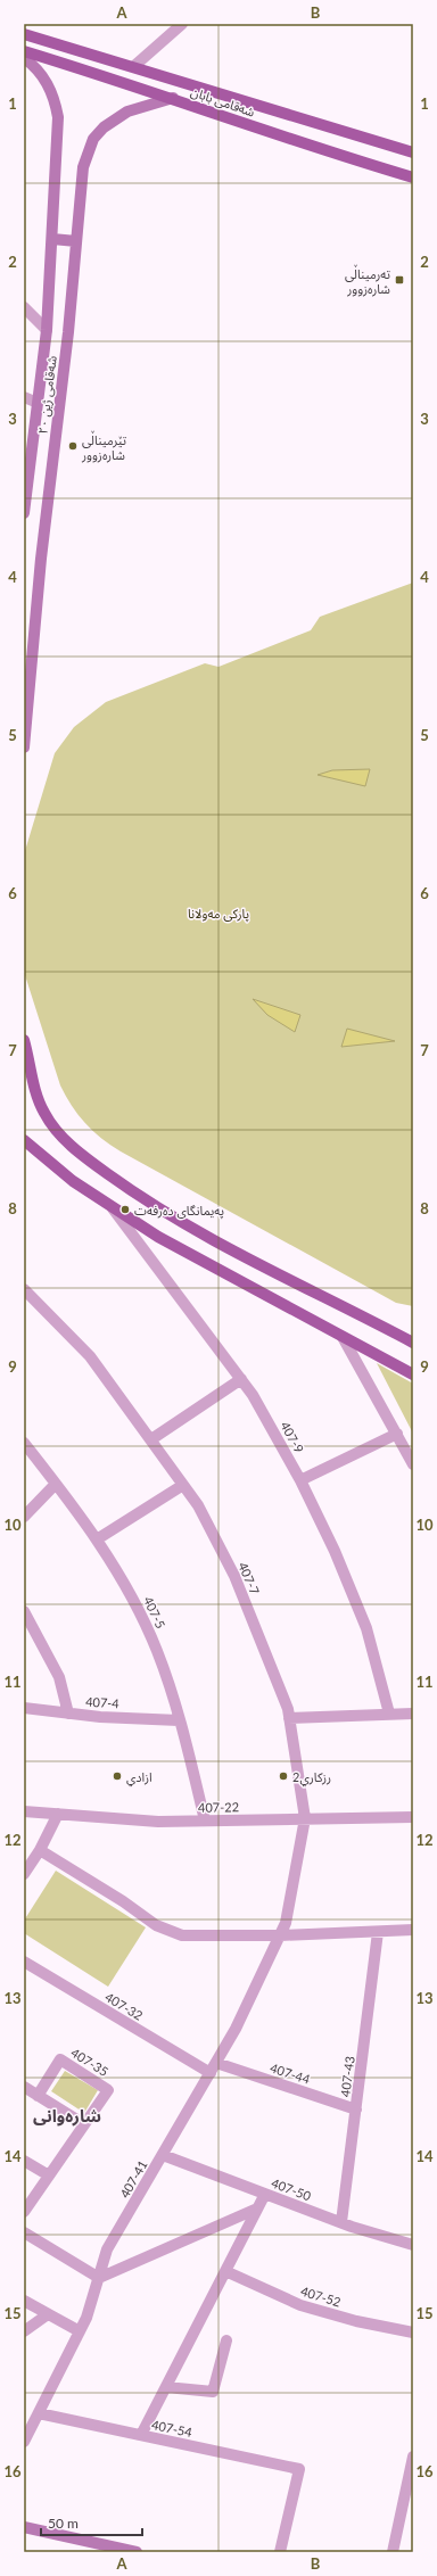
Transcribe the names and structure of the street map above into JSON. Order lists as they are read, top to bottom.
{
  "streets": {
    "main road": ["شەقامی بابان", "شەقامی ژین ٢٠"],
    "street": [
      "407-9",
      "407-7",
      "407-5",
      "407-4",
      "407-22",
      "407-32",
      "407-35",
      "407-44",
      "407-43",
      "407-41",
      "407-50",
      "407-52",
      "407-54"
    ]
  },
  "crossings": [
    ["شەقامی بابان", "شەقامی ژین ٢٠"],
    ["407-7", "407-22"],
    ["407-7", "407-41"],
    ["407-5", "407-4"],
    ["407-5", "407-22"],
    ["407-32", "407-44"],
    ["407-32", "407-41"],
    ["407-44", "407-43"],
    ["407-44", "407-41"],
    ["407-43", "407-50"],
    ["407-41", "407-50"],
    ["407-41", "407-54"]
  ],
  "districts": ["شارەوانی"],
  "parks": ["پارکی مەولانا"],
  "places": {
    "transit": ["تەرمیناڵی شارەزوور"],
    "other": [
      "تێرمیناڵی شارەزوور",
      "پەیمانگای دەرفەت",
      "ازادي",
      "رزكاري2"
    ]
  },
  "scale_bar": "50 m",
  "grid": {
    "columns": ["A", "B"],
    "rows": [
      "1",
      "2",
      "3",
      "4",
      "5",
      "6",
      "7",
      "8",
      "9",
      "10",
      "11",
      "12",
      "13",
      "14",
      "15",
      "16"
    ]
  }
}
